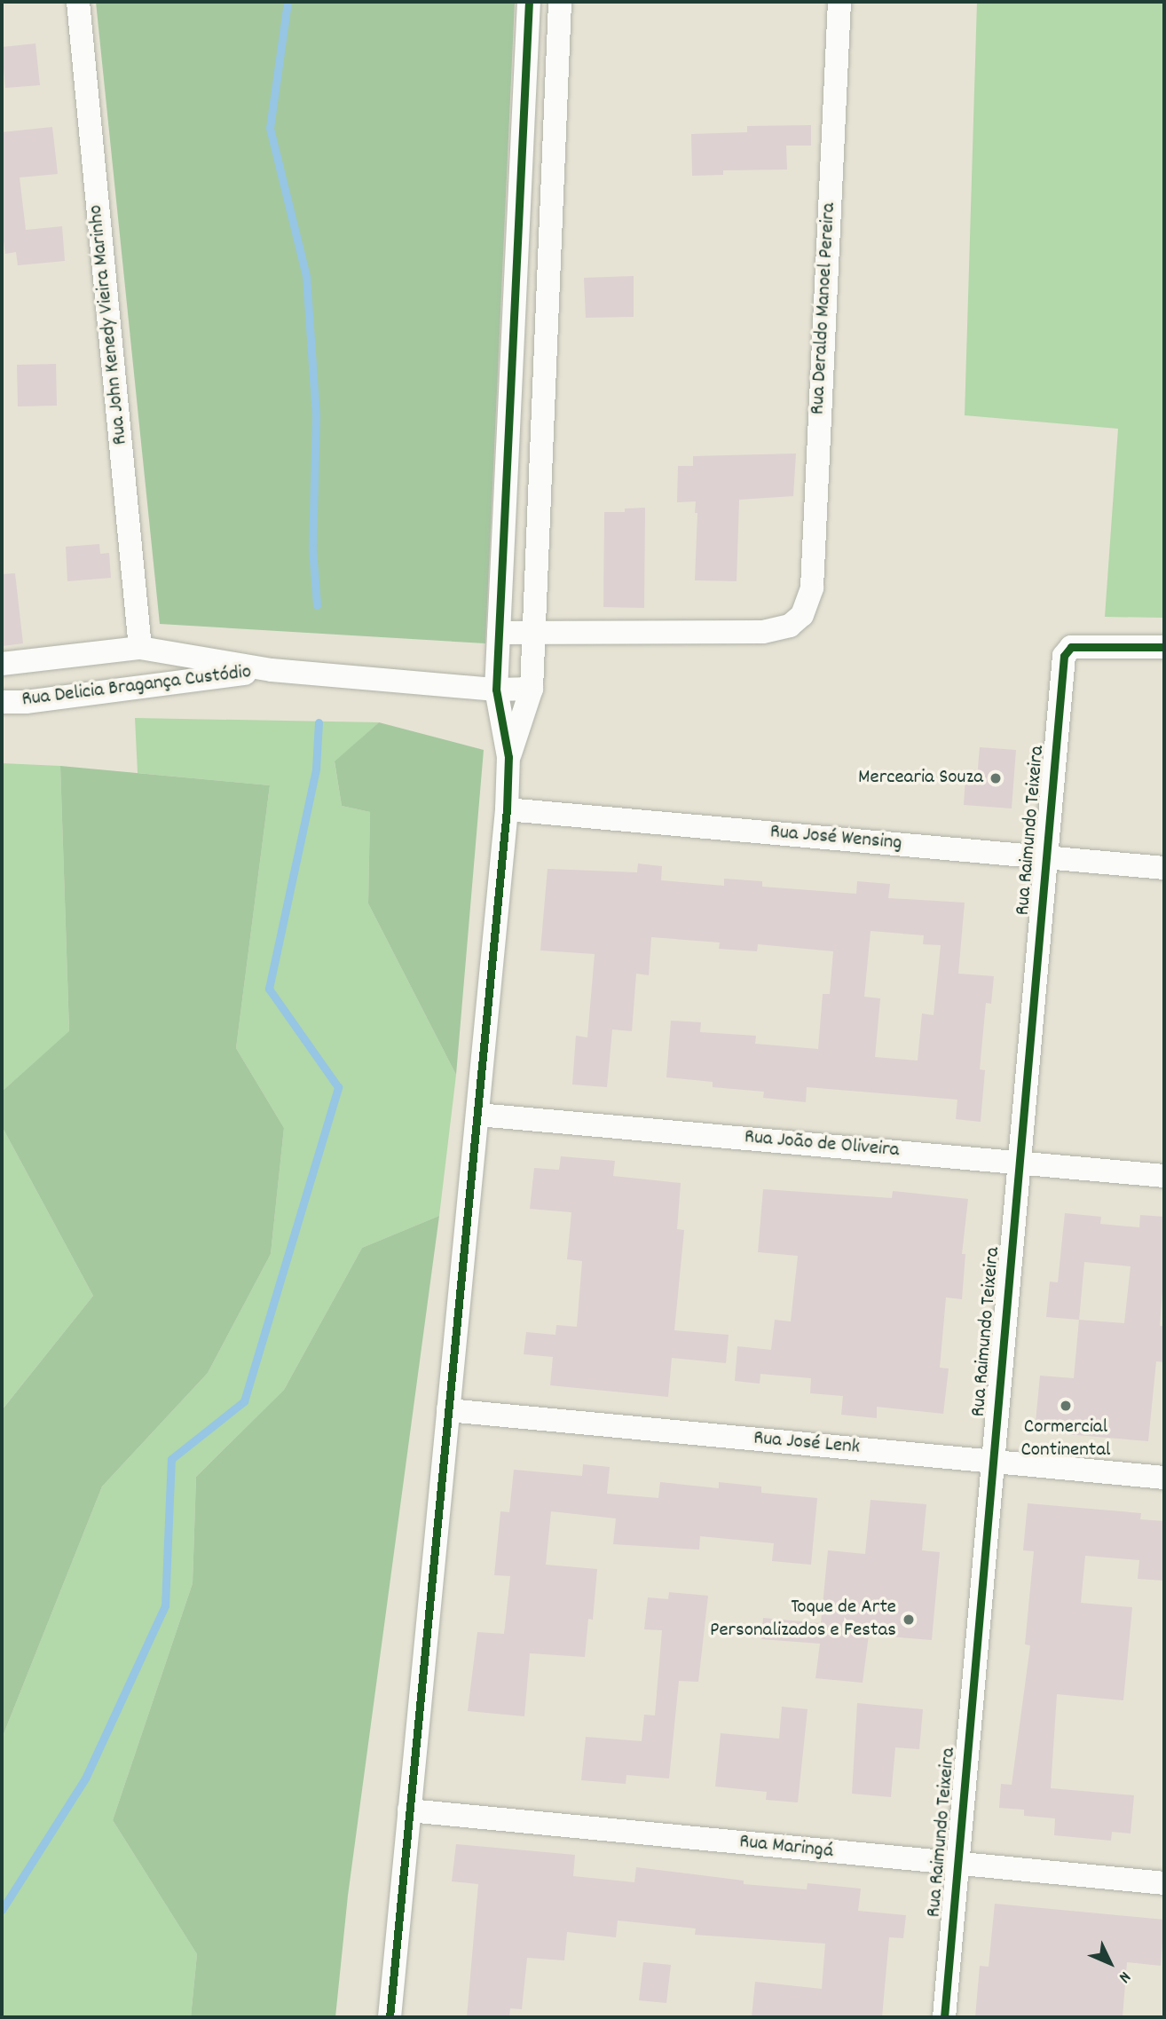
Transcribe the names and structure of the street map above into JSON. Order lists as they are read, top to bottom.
{
  "streets": {
    "street": [
      "Rua Deraldo Manoel Pereira",
      "Rua John Kenedy Vieira Marinho",
      "Rua Delicia Bragança Custódio",
      "Rua Raimundo Teixeira",
      "Rua José Wensing",
      "Rua João de Oliveira",
      "Rua José Lenk",
      "Rua Maringá"
    ]
  },
  "crossings": [
    ["Rua John Kenedy Vieira Marinho", "Rua Delicia Bragança Custódio"],
    ["Rua Raimundo Teixeira", "Rua José Wensing"],
    ["Rua Raimundo Teixeira", "Rua João de Oliveira"],
    ["Rua Raimundo Teixeira", "Rua José Lenk"],
    ["Rua Raimundo Teixeira", "Rua Maringá"]
  ],
  "places": ["Mercearia Souza", "Cormercial Continental", "Toque de Arte Personalizados e Festas"],
  "north": "bottom right"
}
